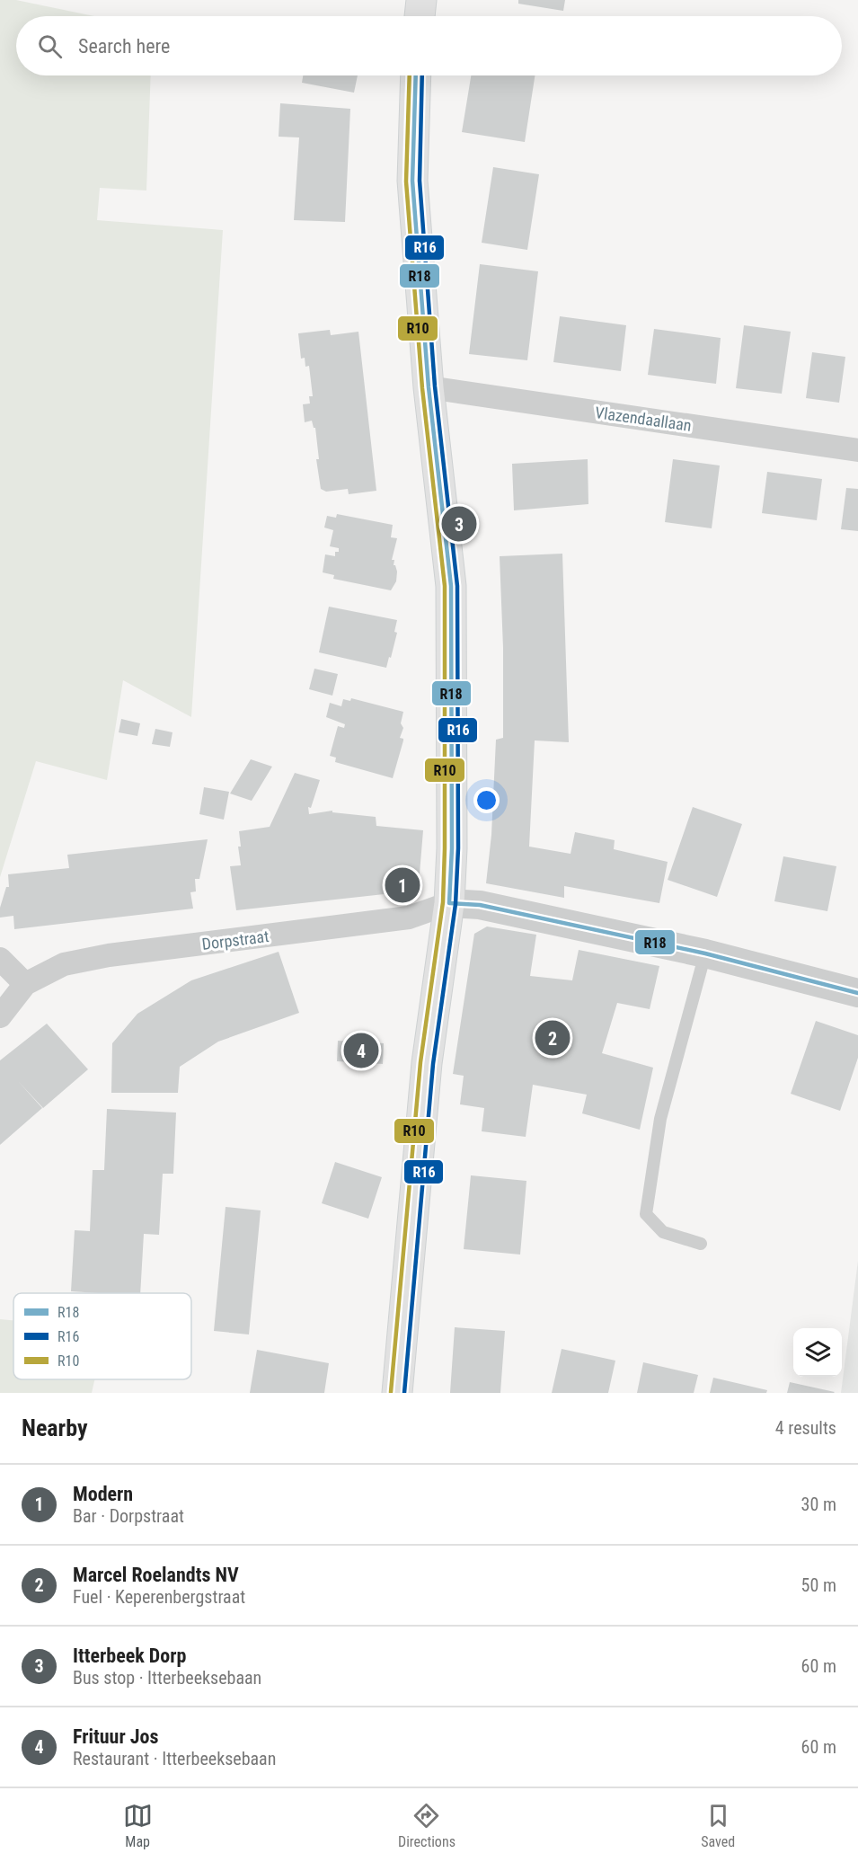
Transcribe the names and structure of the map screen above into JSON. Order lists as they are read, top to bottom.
{
  "streets": {
    "street": ["Vlazendaallaan", "Dorpstraat"]
  },
  "lines": ["transit line R18", "transit line R16", "transit line R10"],
  "legend": ["R18", "R16", "R10"],
  "page": {
    "search": "Search here",
    "pins": [
      "3",
      "1",
      "2",
      "4"
    ],
    "heading": ["Nearby", "4 results"],
    "list": [
      {
        "mark": "1",
        "name": "Modern",
        "note": "Bar · Dorpstraat",
        "value": "30 m"
      },
      {
        "mark": "2",
        "name": "Marcel Roelandts NV",
        "note": "Fuel · Keperenbergstraat",
        "value": "50 m"
      },
      {
        "mark": "3",
        "name": "Itterbeek Dorp",
        "note": "Bus stop · Itterbeeksebaan",
        "value": "60 m"
      },
      {
        "mark": "4",
        "name": "Frituur Jos",
        "note": "Restaurant · Itterbeeksebaan",
        "value": "60 m"
      }
    ],
    "nav": ["Map", "Directions", "Saved"]
  }
}
